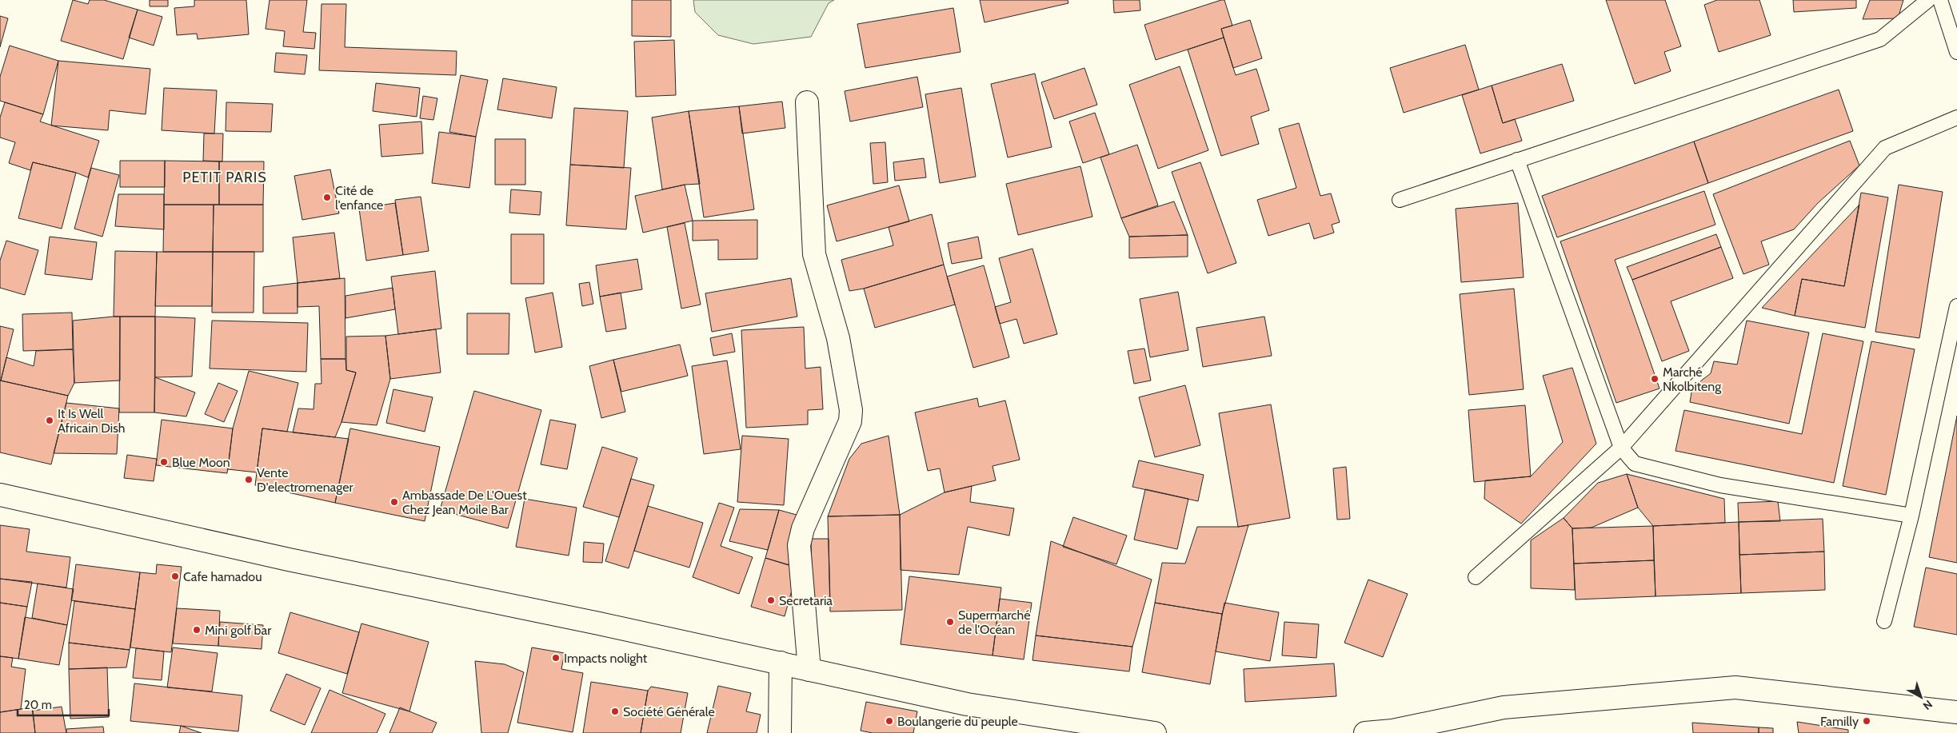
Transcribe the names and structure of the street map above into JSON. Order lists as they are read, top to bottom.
{
  "districts": ["PETIT PARIS"],
  "places": [
    "Cité de l'enfance",
    "Marché Nkolbiteng",
    "It Is Well Africain Dish",
    "Blue Moon",
    "Vente D'electromenager",
    "Ambassade De L'Ouest Chez Jean Moile Bar",
    "Cafe hamadou",
    "Secretaria",
    "Supermarché de l'Océan",
    "Mini golf bar",
    "Impacts nolight",
    "Société Générale",
    "Boulangerie du peuple",
    "Familly"
  ],
  "scale_bar": "20 m",
  "north": "bottom right"
}
